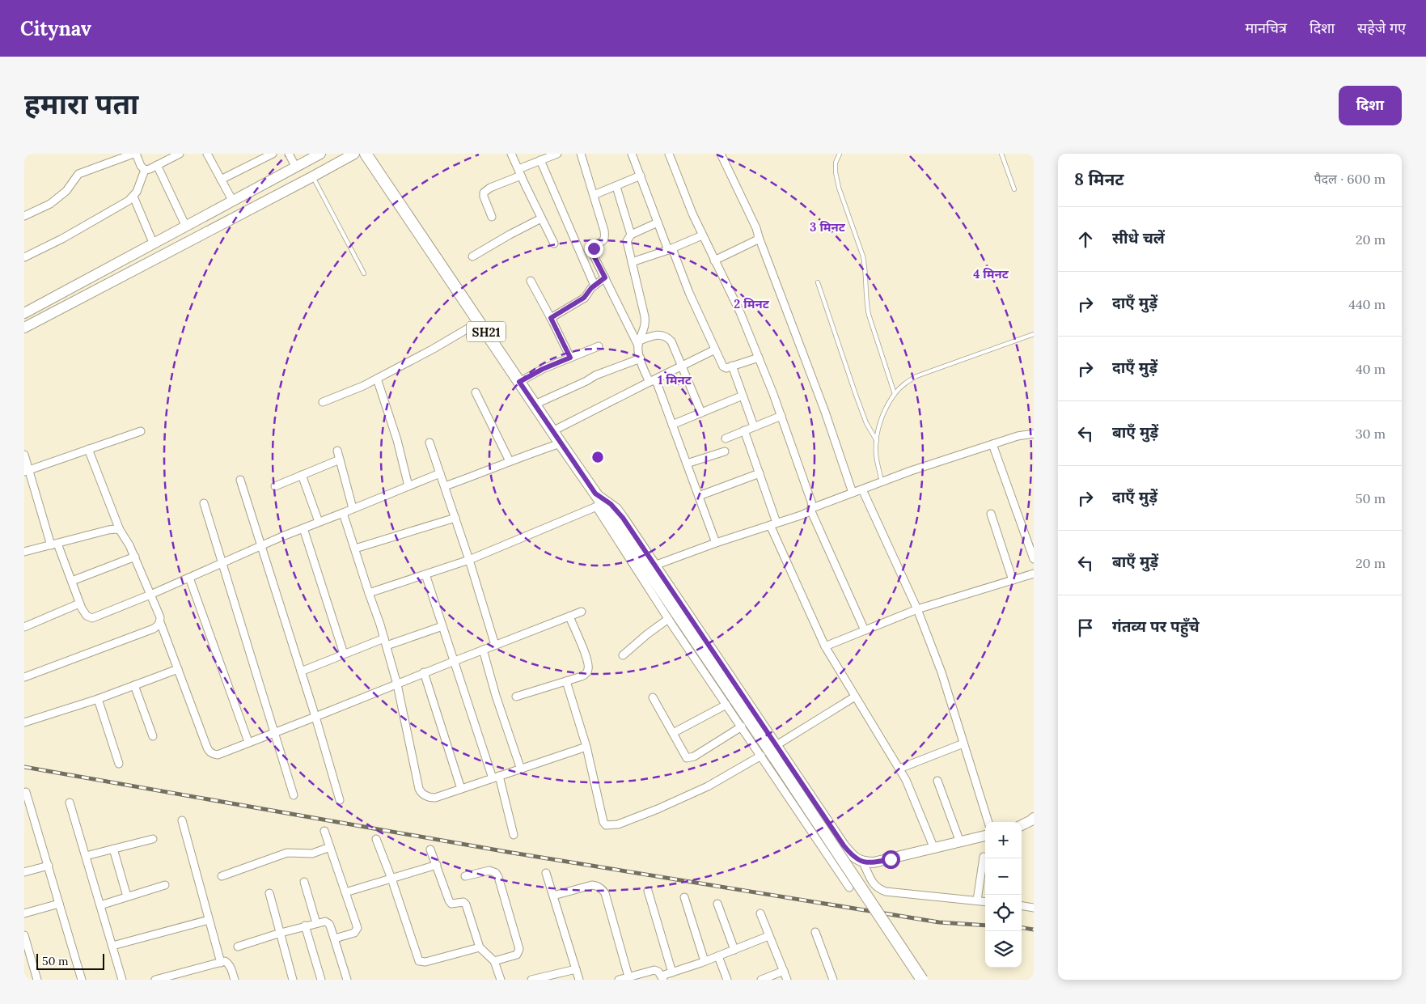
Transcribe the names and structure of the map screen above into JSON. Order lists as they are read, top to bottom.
{
  "streets": {
    "main road": ["SH21"]
  },
  "scale_bar": "50 m",
  "page": {
    "header": "Citynav",
    "nav": ["मानचित्र", "दिशा", "सहेजे गए"],
    "title": "हमारा पता",
    "buttons": "दिशा",
    "heading": ["8 मिनट", "पैदल · 600 m"],
    "list": [
      ["सीधे चलें", "20 m"],
      ["दाएँ मुड़ें", "440 m"],
      ["दाएँ मुड़ें", "40 m"],
      ["बाएँ मुड़ें", "30 m"],
      ["दाएँ मुड़ें", "50 m"],
      ["बाएँ मुड़ें", "20 m"],
      "गंतव्य पर पहुँचे"
    ],
    "map_buttons": ["+", "−"],
    "scale": "50 m"
  },
  "rings": [
    "3 मिनट",
    "4 मिनट",
    "2 मिनट",
    "1 मिनट"
  ]
}
